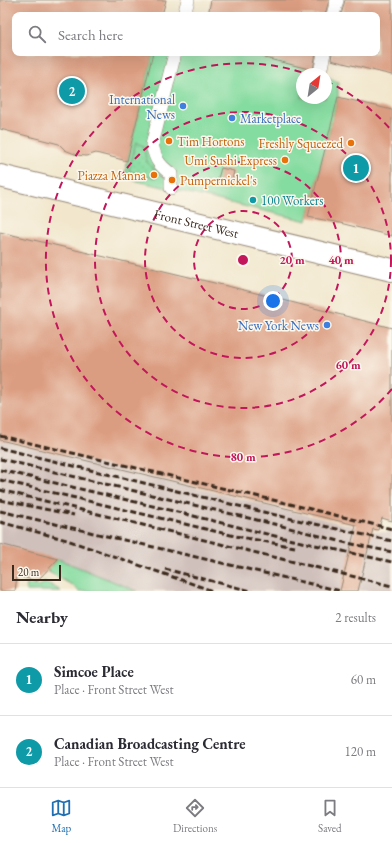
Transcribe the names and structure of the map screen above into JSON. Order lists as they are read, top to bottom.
{
  "streets": {
    "main road": ["Front Street West"]
  },
  "places": [
    "International News",
    "Marketplace",
    "Tim Hortons",
    "Freshly Squeezed",
    "Umi Sushi Express",
    "Piazza Manna",
    "Pumpernickel's",
    "100 Workers",
    "New York News"
  ],
  "scale_bar": "20 m",
  "north": "top right",
  "page": {
    "search": "Search here",
    "pins": ["2", "1"],
    "scale": "20 m",
    "heading": ["Nearby", "2 results"],
    "list": [
      {
        "mark": "1",
        "name": "Simcoe Place",
        "note": "Place · Front Street West",
        "value": "60 m"
      },
      {
        "mark": "2",
        "name": "Canadian Broadcasting Centre",
        "note": "Place · Front Street West",
        "value": "120 m"
      }
    ],
    "nav": ["Map", "Directions", "Saved"]
  },
  "rings": [
    "20 m",
    "40 m",
    "60 m",
    "80 m"
  ]
}
